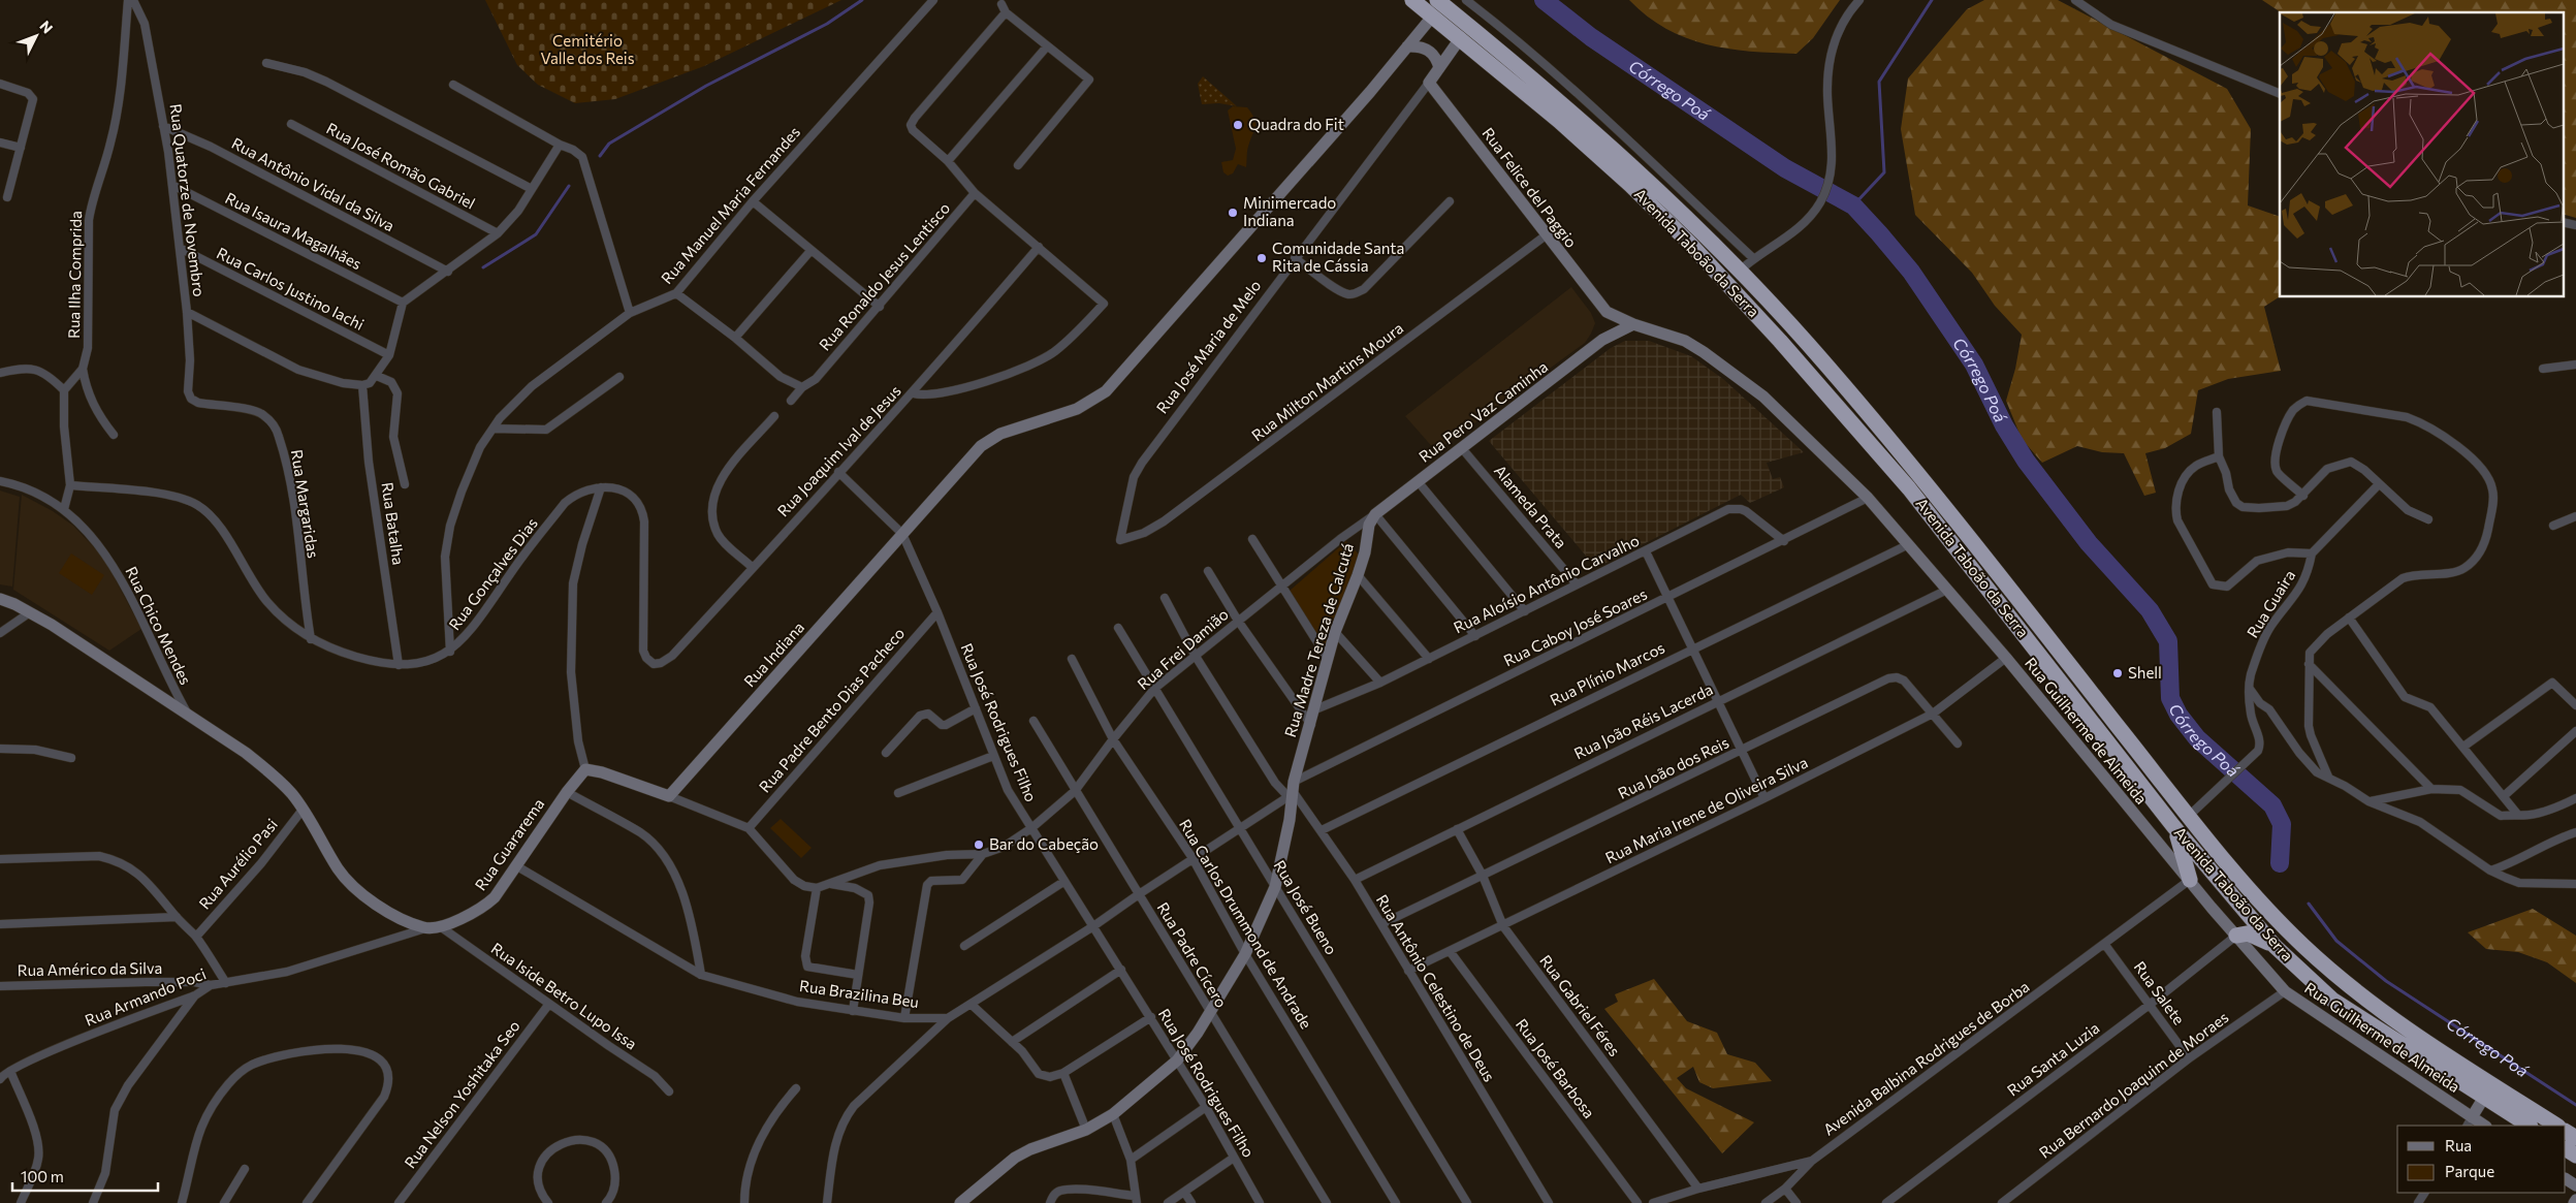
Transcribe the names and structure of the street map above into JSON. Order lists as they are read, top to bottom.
{
  "streets": {
    "highway": ["Avenida Taboão da Serra"],
    "street": [
      "Rua José Romão Gabriel",
      "Rua Antônio Vidal da Silva",
      "Rua Felice del Paggio",
      "Rua Quatorze de Novembro",
      "Rua Manuel Maria Fernandes",
      "Rua Isaura Magalhães",
      "Rua Ilha Comprida",
      "Rua Ronaldo Jesus Lentisco",
      "Rua Carlos Justino Iachi",
      "Rua José Maria de Melo",
      "Rua Milton Martins Moura",
      "Rua Pero Vaz Caminha",
      "Rua Joaquim Ival de Jesus",
      "Rua Margaridas",
      "Alameda Prata",
      "Rua Batalha",
      "Rua Gonçalves Dias",
      "Rua Aloísio Antônio Carvalho",
      "Rua Guaira",
      "Rua Chico Mendes",
      "Rua Caboy José Soares",
      "Rua Madre Tereza de Calcutá",
      "Rua Frei Damião",
      "Rua Indiana",
      "Rua Plínio Marcos",
      "Rua Padre Bento Dias Pacheco",
      "Rua João Réis Lacerda",
      "Rua José Rodrigues Filho",
      "Rua Guilherme de Almeida",
      "Rua João dos Reis",
      "Rua Maria Irene de Oliveira Silva",
      "Rua Guararema",
      "Rua Aurélio Pasi",
      "Rua José Bueno",
      "Rua Carlos Drummond de Andrade",
      "Rua Padre Cícero",
      "Rua Américo da Silva",
      "Rua Antônio Celestino de Deus",
      "Rua Salete",
      "Rua Brazilina Beu",
      "Rua Iside Betro Lupo Issa",
      "Rua Armando Poci",
      "Rua Gabriel Féres",
      "Avenida Balbina Rodrigues de Borba",
      "Rua Santa Luzia",
      "Rua José Barbosa",
      "Rua Bernardo Joaquim de Moraes",
      "Rua Nelson Yoshitaka Seo"
    ]
  },
  "crossings": [
    ["Rua Antônio Vidal da Silva", "Rua Quatorze de Novembro"],
    ["Rua Felice del Paggio", "Rua José Maria de Melo"],
    ["Rua Felice del Paggio", "Rua Milton Martins Moura"],
    ["Rua Felice del Paggio", "Rua Guilherme de Almeida"],
    ["Rua Quatorze de Novembro", "Rua Isaura Magalhães"],
    ["Rua Quatorze de Novembro", "Rua Carlos Justino Iachi"],
    ["Rua Quatorze de Novembro", "Rua Margaridas"],
    ["Rua Manuel Maria Fernandes", "Rua Gonçalves Dias"],
    ["Avenida Taboão da Serra", "Rua José Maria de Melo"],
    ["Avenida Taboão da Serra", "Rua Guaira"],
    ["Avenida Taboão da Serra", "Rua Indiana"],
    ["Rua José Maria de Melo", "Rua Milton Martins Moura"],
    ["Rua Pero Vaz Caminha", "Alameda Prata"],
    ["Rua Pero Vaz Caminha", "Rua Madre Tereza de Calcutá"],
    ["Rua Pero Vaz Caminha", "Rua Frei Damião"],
    ["Rua Joaquim Ival de Jesus", "Rua Gonçalves Dias"],
    ["Rua Joaquim Ival de Jesus", "Rua José Rodrigues Filho"],
    ["Rua Margaridas", "Rua Gonçalves Dias"],
    ["Alameda Prata", "Rua Aloísio Antônio Carvalho"],
    ["Rua Batalha", "Rua Gonçalves Dias"],
    ["Rua Aloísio Antônio Carvalho", "Rua Caboy José Soares"],
    ["Rua Aloísio Antônio Carvalho", "Rua Madre Tereza de Calcutá"],
    ["Rua Caboy José Soares", "Rua Madre Tereza de Calcutá"],
    ["Rua Caboy José Soares", "Rua Guilherme de Almeida"],
    ["Rua Caboy José Soares", "Rua Antônio Celestino de Deus"],
    ["Rua Madre Tereza de Calcutá", "Rua Frei Damião"],
    ["Rua Madre Tereza de Calcutá", "Rua José Rodrigues Filho"],
    ["Rua Madre Tereza de Calcutá", "Rua José Bueno"],
    ["Rua Madre Tereza de Calcutá", "Rua Carlos Drummond de Andrade"],
    ["Rua Madre Tereza de Calcutá", "Rua Padre Cícero"],
    ["Rua Madre Tereza de Calcutá", "Rua Antônio Celestino de Deus"],
    ["Rua Frei Damião", "Rua José Rodrigues Filho"],
    ["Rua Frei Damião", "Rua José Bueno"],
    ["Rua Frei Damião", "Rua Carlos Drummond de Andrade"],
    ["Rua Frei Damião", "Rua Padre Cícero"],
    ["Rua Frei Damião", "Rua Antônio Celestino de Deus"],
    ["Rua Indiana", "Rua José Rodrigues Filho"],
    ["Rua Plínio Marcos", "Rua Guilherme de Almeida"],
    ["Rua Plínio Marcos", "Rua Antônio Celestino de Deus"],
    ["Rua Padre Bento Dias Pacheco", "Rua José Rodrigues Filho"],
    ["Rua João Réis Lacerda", "Rua Guilherme de Almeida"],
    ["Rua João Réis Lacerda", "Rua Antônio Celestino de Deus"],
    ["Rua João Réis Lacerda", "Rua Gabriel Féres"],
    ["Rua Guilherme de Almeida", "Rua Maria Irene de Oliveira Silva"],
    ["Rua Guilherme de Almeida", "Avenida Balbina Rodrigues de Borba"],
    ["Rua Guilherme de Almeida", "Rua Santa Luzia"],
    ["Rua Guilherme de Almeida", "Rua Bernardo Joaquim de Moraes"],
    ["Rua João dos Reis", "Rua Maria Irene de Oliveira Silva"],
    ["Rua João dos Reis", "Rua Antônio Celestino de Deus"],
    ["Rua João dos Reis", "Rua Gabriel Féres"],
    ["Rua Maria Irene de Oliveira Silva", "Rua Antônio Celestino de Deus"],
    ["Rua Maria Irene de Oliveira Silva", "Rua Gabriel Féres"],
    ["Rua Maria Irene de Oliveira Silva", "Rua José Barbosa"],
    ["Rua Guararema", "Rua Brazilina Beu"],
    ["Rua Guararema", "Rua Iside Betro Lupo Issa"],
    ["Rua Guararema", "Rua Armando Poci"],
    ["Rua Américo da Silva", "Rua Armando Poci"],
    ["Rua Salete", "Avenida Balbina Rodrigues de Borba"],
    ["Rua Salete", "Rua Santa Luzia"],
    ["Rua Salete", "Rua Bernardo Joaquim de Moraes"],
    ["Rua Iside Betro Lupo Issa", "Rua Nelson Yoshitaka Seo"],
    ["Rua Gabriel Féres", "Avenida Balbina Rodrigues de Borba"]
  ],
  "water": ["Córrego Poá"],
  "parks": ["Cemitério Valle dos Reis"],
  "places": [
    "Quadra do Fit",
    "Minimercado Indiana",
    "Comunidade Santa Rita de Cássia",
    "Shell",
    "Bar do Cabeção"
  ],
  "legend": ["Rua", "Parque"],
  "scale_bar": "100 m",
  "north": "top right"
}
